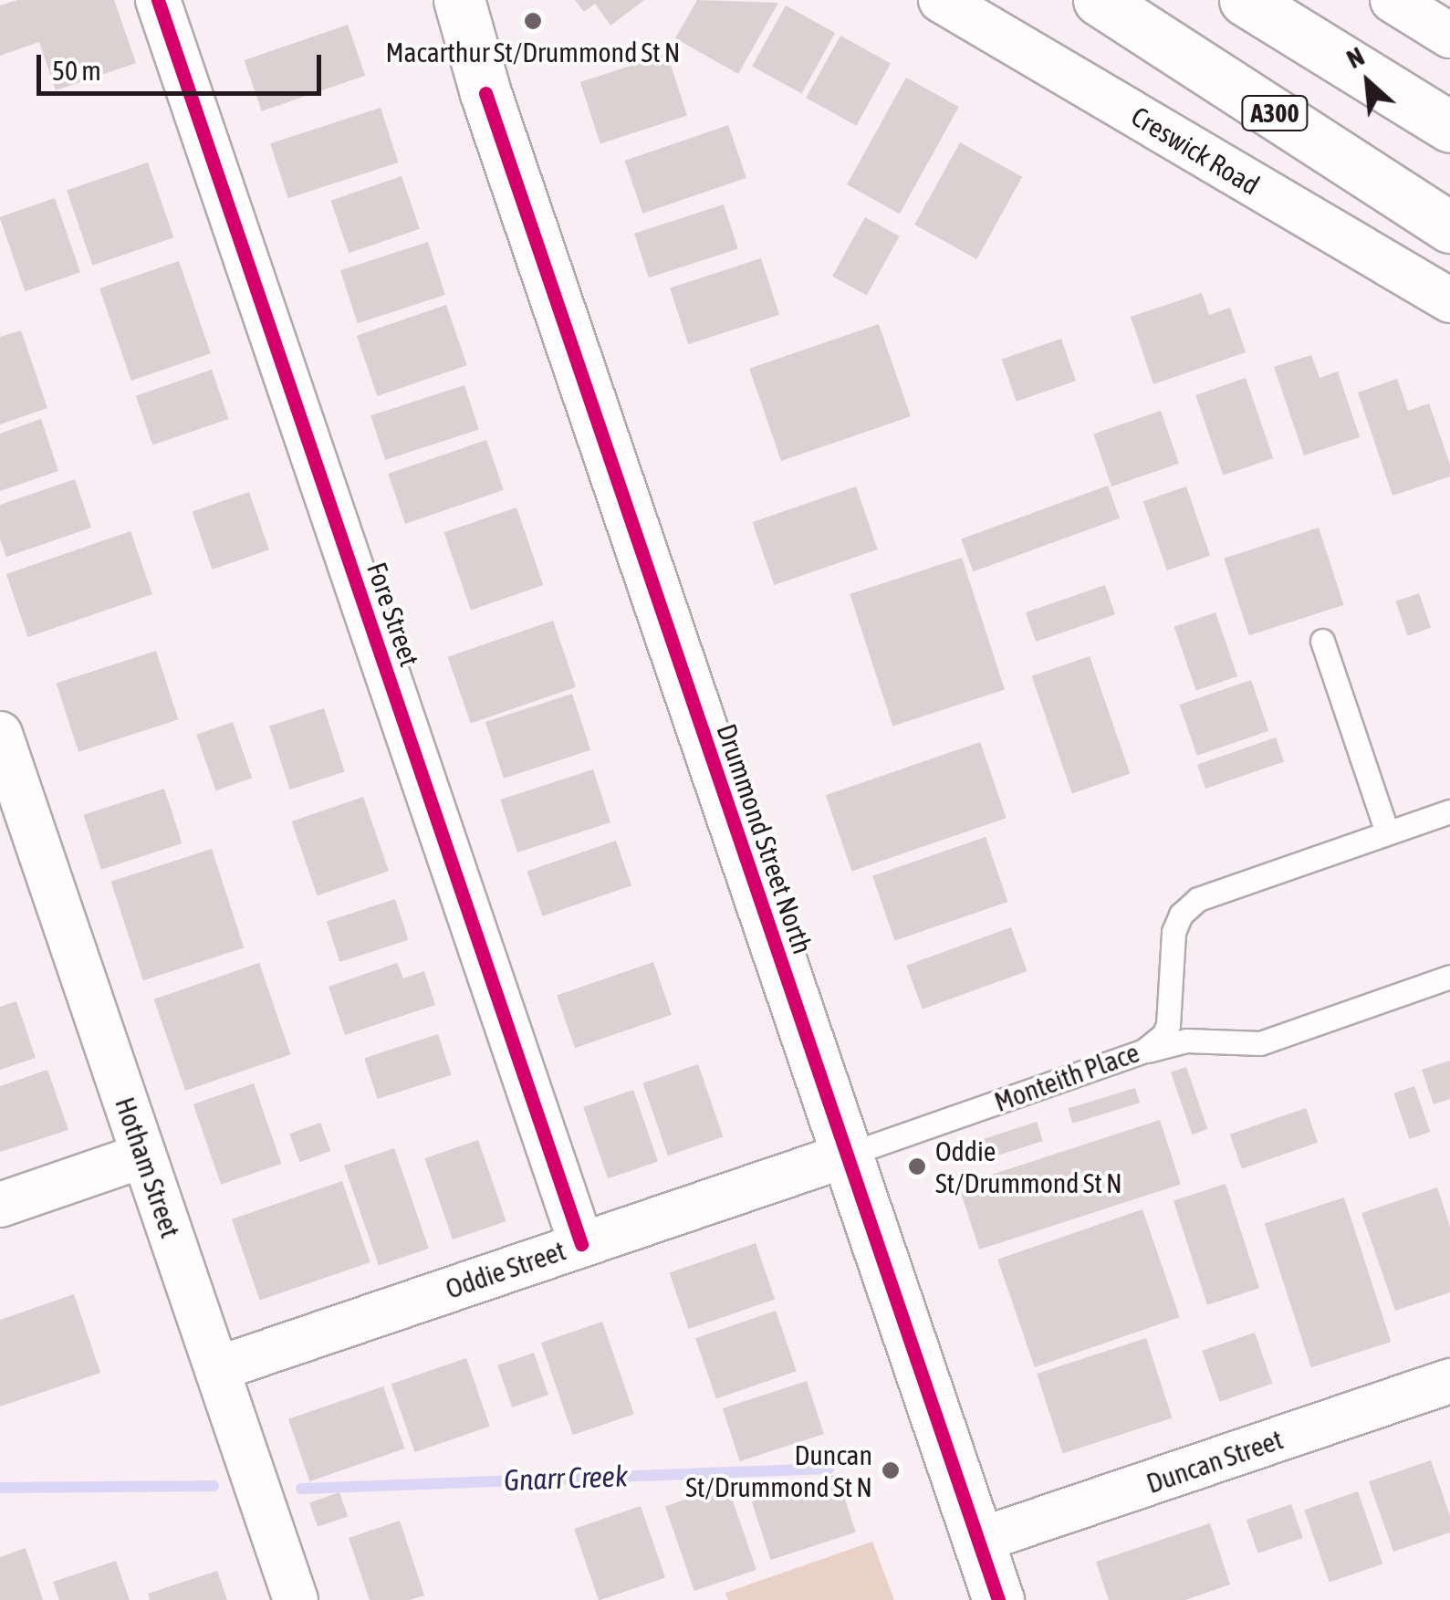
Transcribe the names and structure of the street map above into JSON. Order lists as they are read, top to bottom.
{
  "streets": {
    "main road": ["A300", "Drummond Street North"],
    "street": [
      "Creswick Road",
      "Fore Street",
      "Hotham Street",
      "Oddie Street",
      "Duncan Street"
    ],
    "lane": ["Monteith Place"]
  },
  "crossings": [
    ["Fore Street", "Oddie Street"],
    ["Drummond Street North", "Monteith Place"],
    ["Drummond Street North", "Oddie Street"],
    ["Drummond Street North", "Duncan Street"],
    ["Monteith Place", "Oddie Street"],
    ["Hotham Street", "Oddie Street"]
  ],
  "water": ["Gnarr Creek"],
  "places": ["Macarthur St/Drummond St N", "Oddie St/Drummond St N", "Duncan St/Drummond St N"],
  "scale_bar": "50 m",
  "north": "top left"
}
